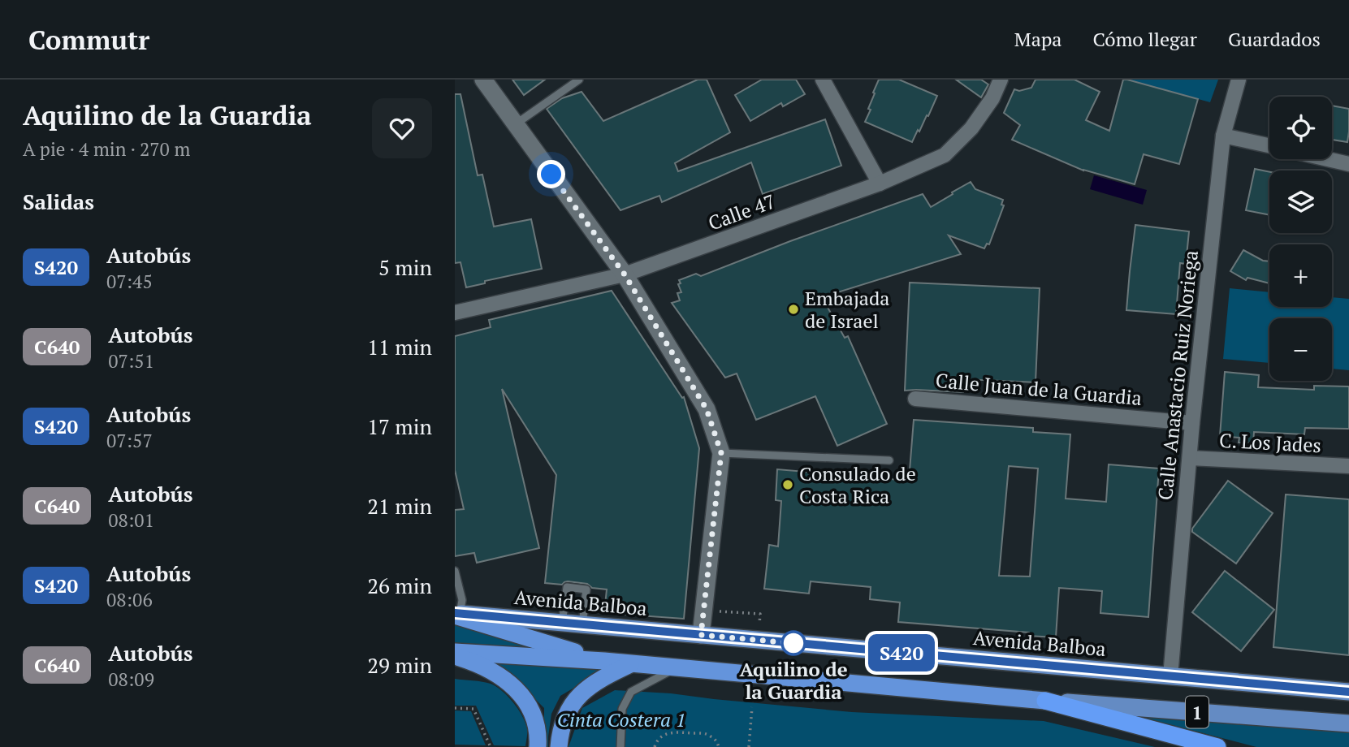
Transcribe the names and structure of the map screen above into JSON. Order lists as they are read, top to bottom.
{
  "streets": {
    "highway": ["1"],
    "main road": ["Avenida Balboa"],
    "street": [
      "Calle 47",
      "Calle Anastacio Ruiz Noriega",
      "Calle Juan de la Guardia",
      "C. Los Jades"
    ]
  },
  "crossings": [
    ["Calle Anastacio Ruiz Noriega", "Calle Juan de la Guardia"],
    ["Calle Anastacio Ruiz Noriega", "C. Los Jades"],
    ["Calle Anastacio Ruiz Noriega", "Avenida Balboa"]
  ],
  "parks": ["Cinta Costera 1"],
  "places": ["Embajada de Israel", "Consulado de Costa Rica", "Aquilino de la Guardia"],
  "lines": ["bus line S420"],
  "page": {
    "header": "Commutr",
    "nav": ["Mapa", "Cómo llegar", "Guardados"],
    "heading": [
      ["Aquilino de la Guardia", "A pie · 4 min · 270 m"],
      "Salidas"
    ],
    "on_map": "S420",
    "map_buttons": ["+", "−"],
    "list": [
      {
        "mark": "S420",
        "name": "Autobús",
        "note": "07:45",
        "value": "5 min"
      },
      {
        "mark": "C640",
        "name": "Autobús",
        "note": "07:51",
        "value": "11 min"
      },
      {
        "mark": "S420",
        "name": "Autobús",
        "note": "07:57",
        "value": "17 min"
      },
      {
        "mark": "C640",
        "name": "Autobús",
        "note": "08:01",
        "value": "21 min"
      },
      {
        "mark": "S420",
        "name": "Autobús",
        "note": "08:06",
        "value": "26 min"
      },
      {
        "mark": "C640",
        "name": "Autobús",
        "note": "08:09",
        "value": "29 min"
      }
    ]
  }
}
